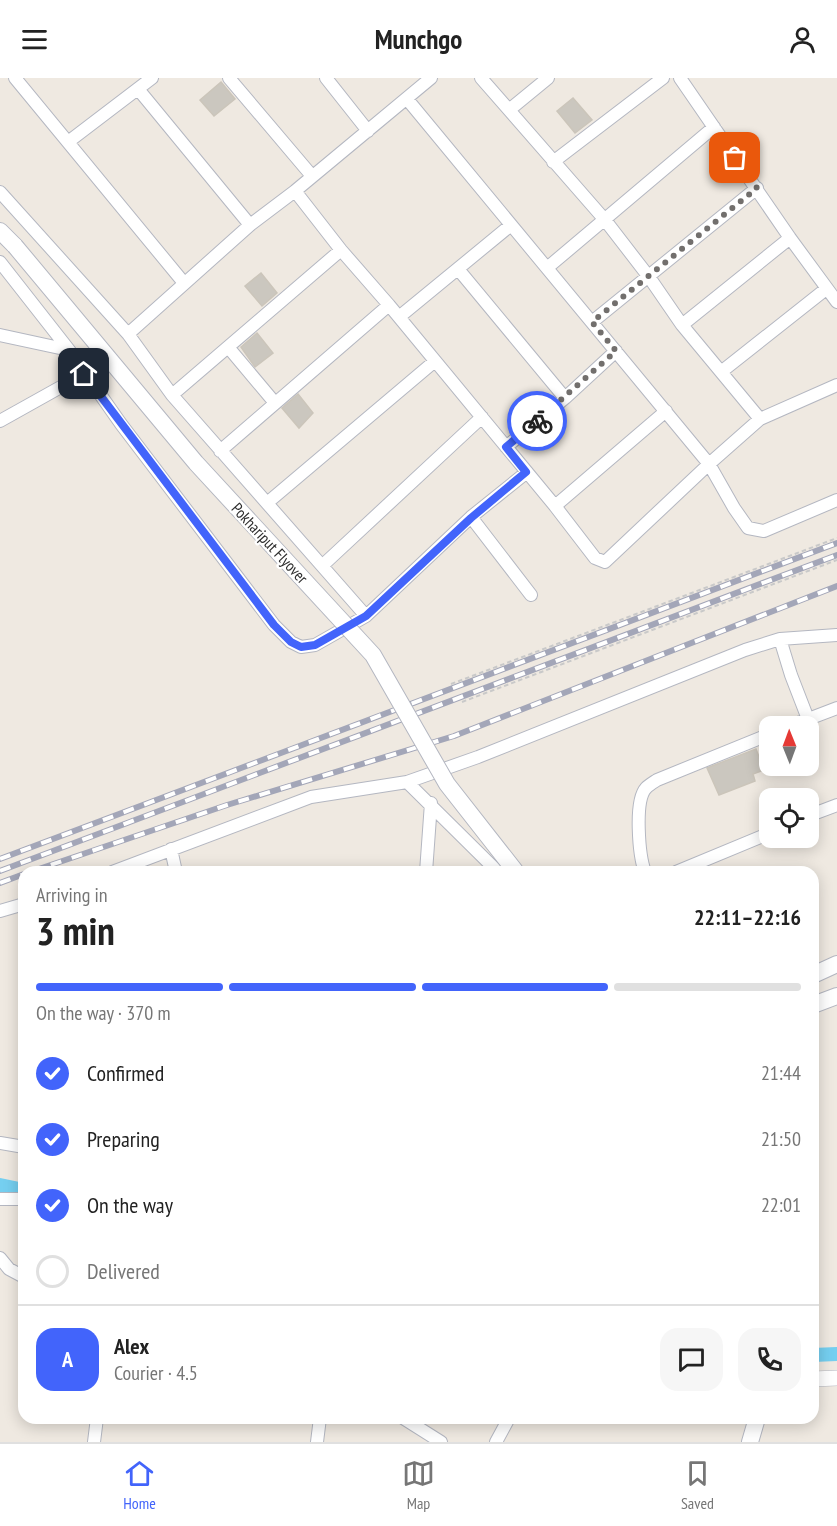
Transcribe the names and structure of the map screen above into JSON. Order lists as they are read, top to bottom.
{
  "streets": {
    "main road": ["Pokhariput Flyover"]
  },
  "north": "top",
  "page": {
    "header": "Munchgo",
    "heading": ["3 min", "Arriving in", "22:11–22:16"],
    "panel": ["Alex", "Courier · 4.5"],
    "bar": "On the way · 370 m",
    "list": [
      ["Confirmed", "21:44"],
      ["Preparing", "21:50"],
      ["On the way", "22:01"],
      "Delivered"
    ],
    "round": "A",
    "tabs": ["Home", "Map", "Saved"]
  }
}
